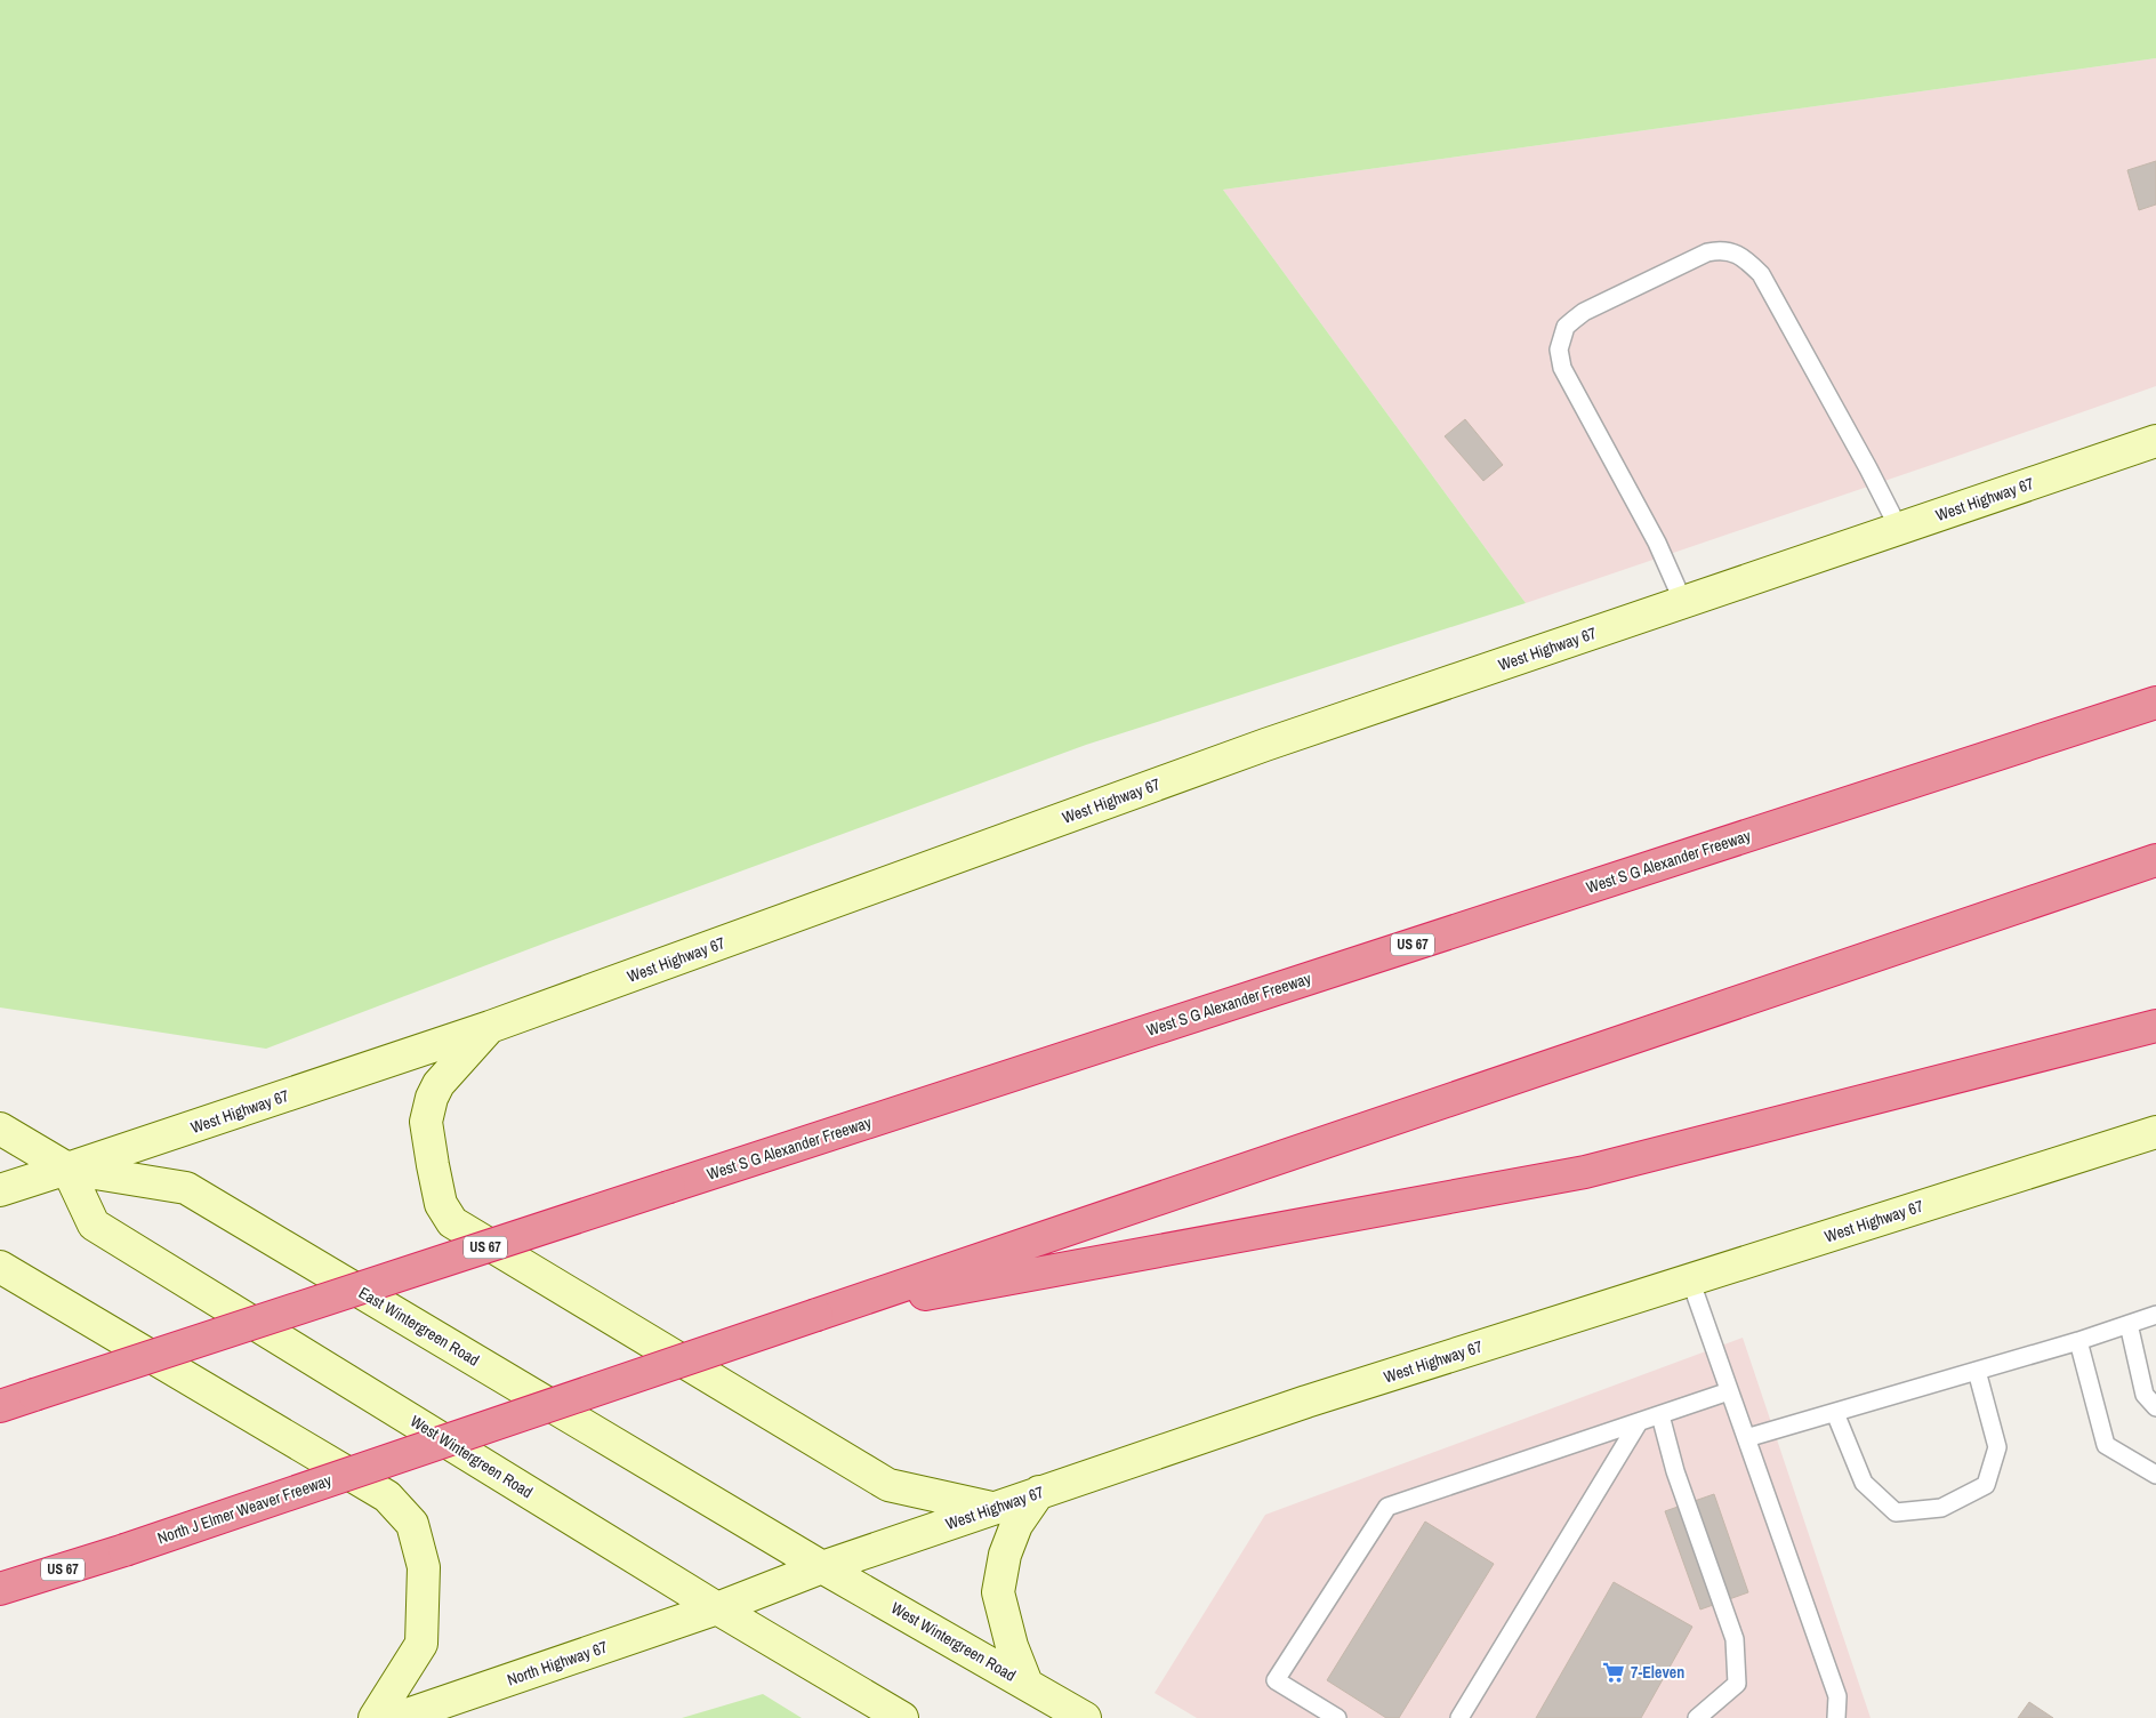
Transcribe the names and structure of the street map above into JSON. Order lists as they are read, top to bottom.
{
  "streets": {
    "highway": ["West S G Alexander Freeway", "US 67", "North J Elmer Weaver Freeway"],
    "main road": [
      "West Highway 67",
      "East Wintergreen Road",
      "West Wintergreen Road",
      "North Highway 67"
    ]
  },
  "crossings": [
    ["West Highway 67", "East Wintergreen Road"],
    ["West Highway 67", "West Wintergreen Road"],
    ["West Highway 67", "North Highway 67"],
    ["US 67", "North J Elmer Weaver Freeway"],
    ["East Wintergreen Road", "West Wintergreen Road"],
    ["West Wintergreen Road", "North Highway 67"]
  ],
  "places": {
    "supermarket": ["7-Eleven"]
  }
}
